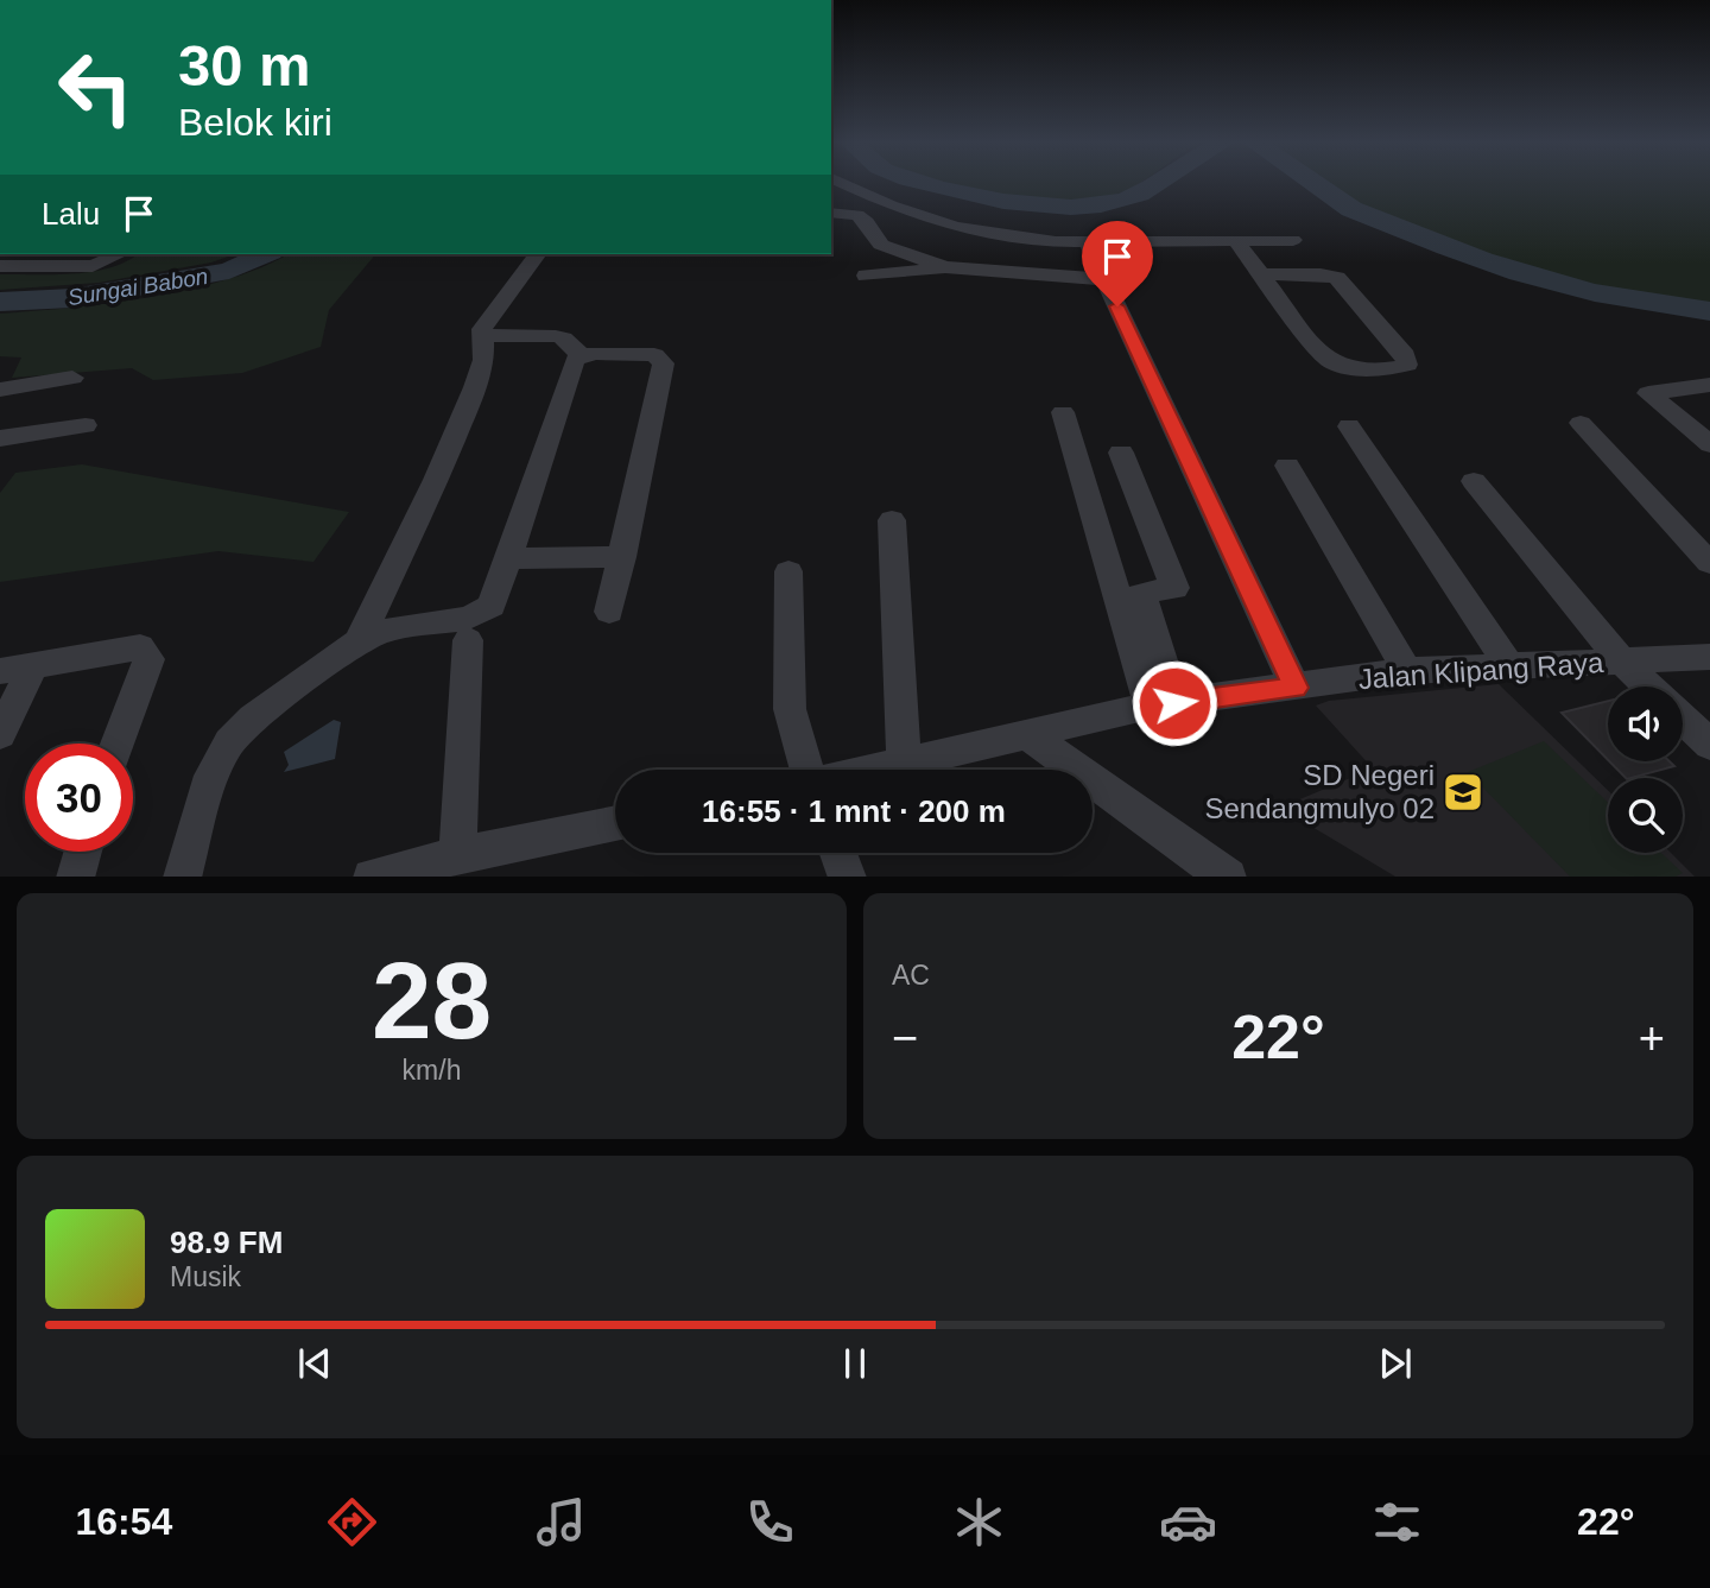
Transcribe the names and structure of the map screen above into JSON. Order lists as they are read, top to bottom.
{
  "streets": {
    "street": ["Jalan Klipang Raya"]
  },
  "water": ["Sungai Babon"],
  "places": {
    "school or university": ["SD Negeri Sendangmulyo 02"]
  },
  "page": {
    "turn": ["30 m", "Belok kiri"],
    "then": "Lalu",
    "limit": "30",
    "trip": "16:55 · 1 mnt · 200 m",
    "tile": [
      ["28", "km/h"],
      "AC"
    ],
    "heat": ["−", "22°", "+"],
    "song": ["98.9 FM", "Musik"],
    "tabs": ["16:54", "22°"]
  }
}
